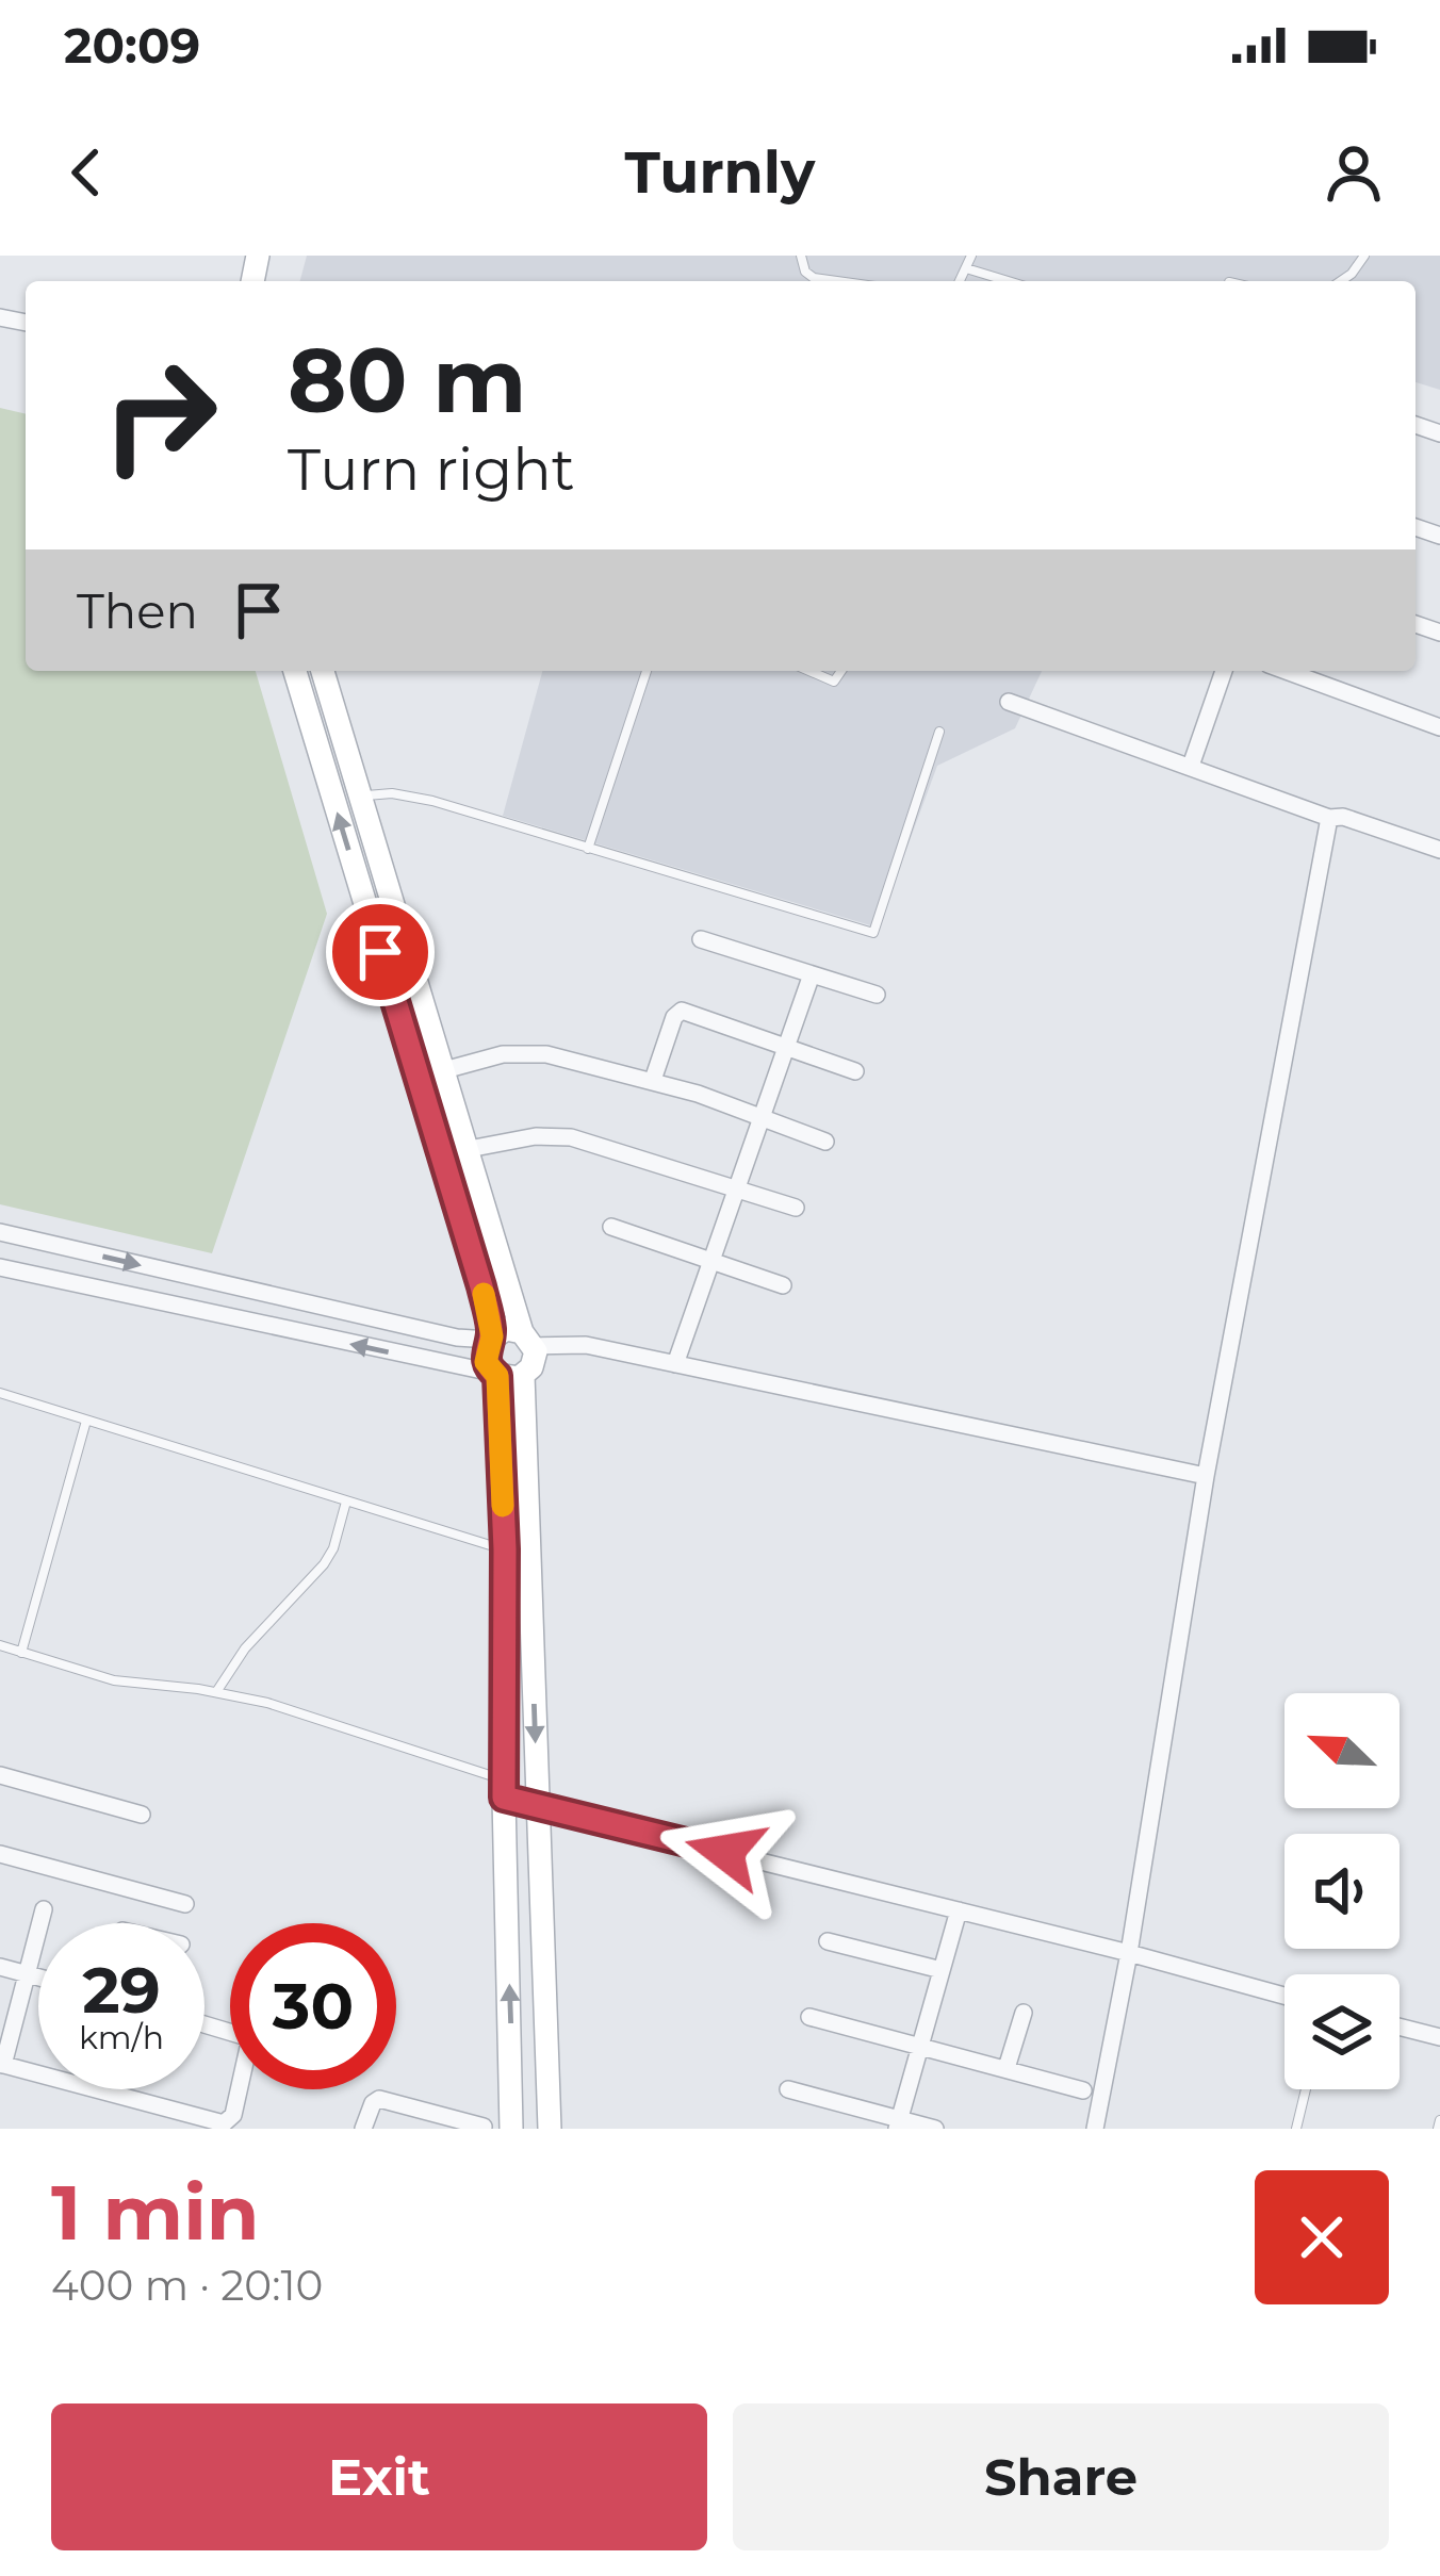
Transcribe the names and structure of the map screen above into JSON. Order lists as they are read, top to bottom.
{
  "north": "top left",
  "page": {
    "status": "20:09",
    "header": "Turnly",
    "turn": ["80 m", "Turn right"],
    "then": "Then",
    "speed": "29 km/h",
    "limit": "30",
    "heading": ["1 min", "400 m · 20:10"],
    "buttons": ["Exit", "Share"]
  }
}
